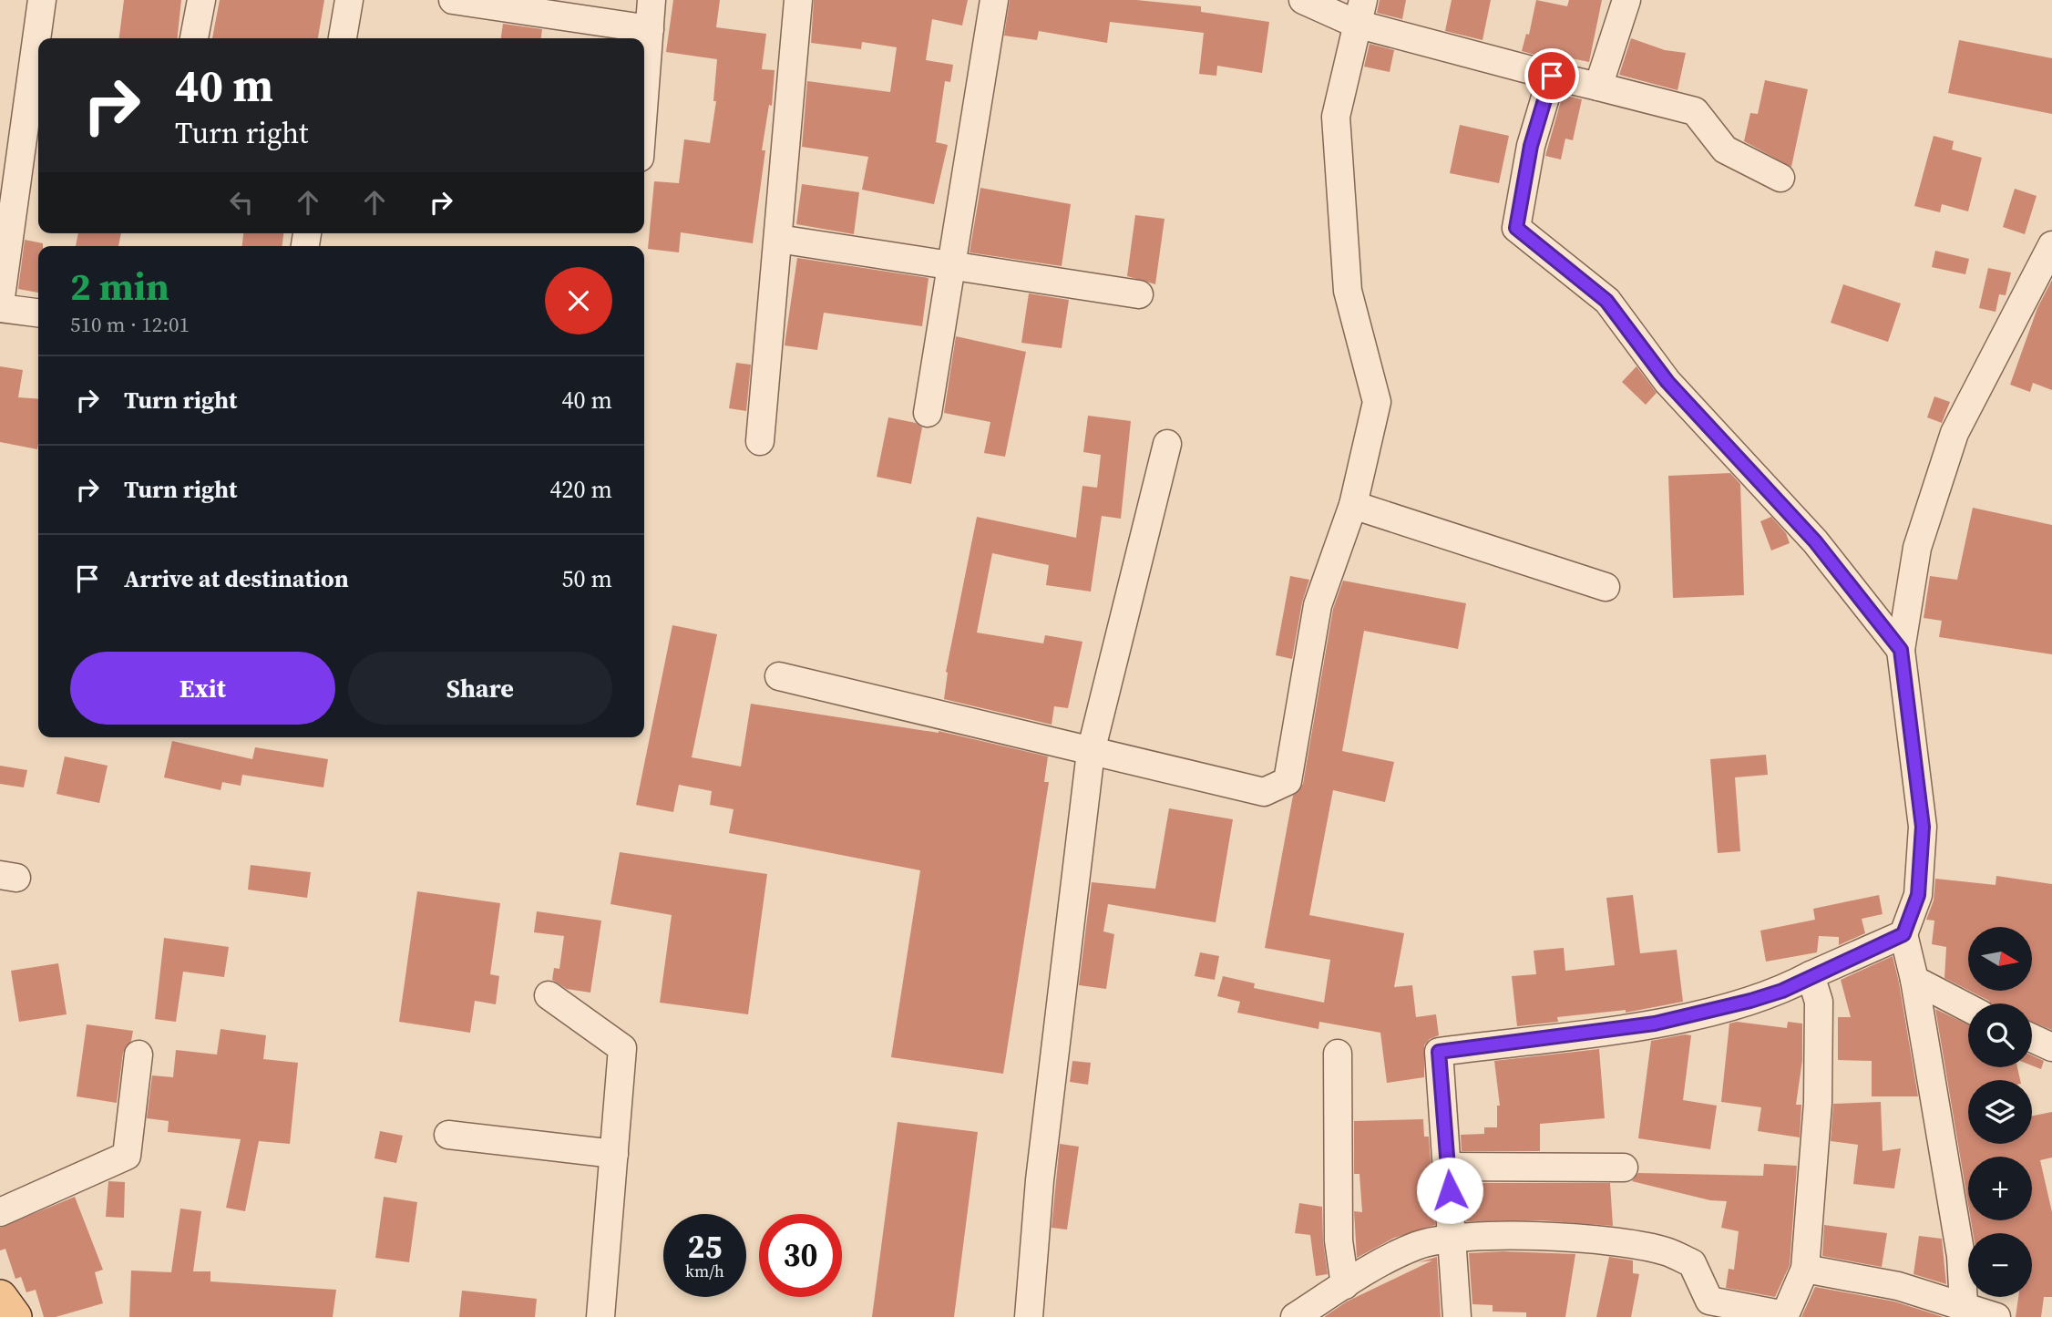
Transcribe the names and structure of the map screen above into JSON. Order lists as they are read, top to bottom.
{
  "north": "right",
  "page": {
    "turn": ["40 m", "Turn right"],
    "heading": ["2 min", "510 m · 12:01"],
    "list": [
      {
        "name": "Turn right",
        "value": "40 m"
      },
      {
        "name": "Turn right",
        "value": "420 m"
      },
      {
        "name": "Arrive at destination",
        "value": "50 m"
      }
    ],
    "buttons": ["Exit", "Share"],
    "map_buttons": ["+", "−"],
    "speed": "25 km/h",
    "limit": "30"
  }
}
